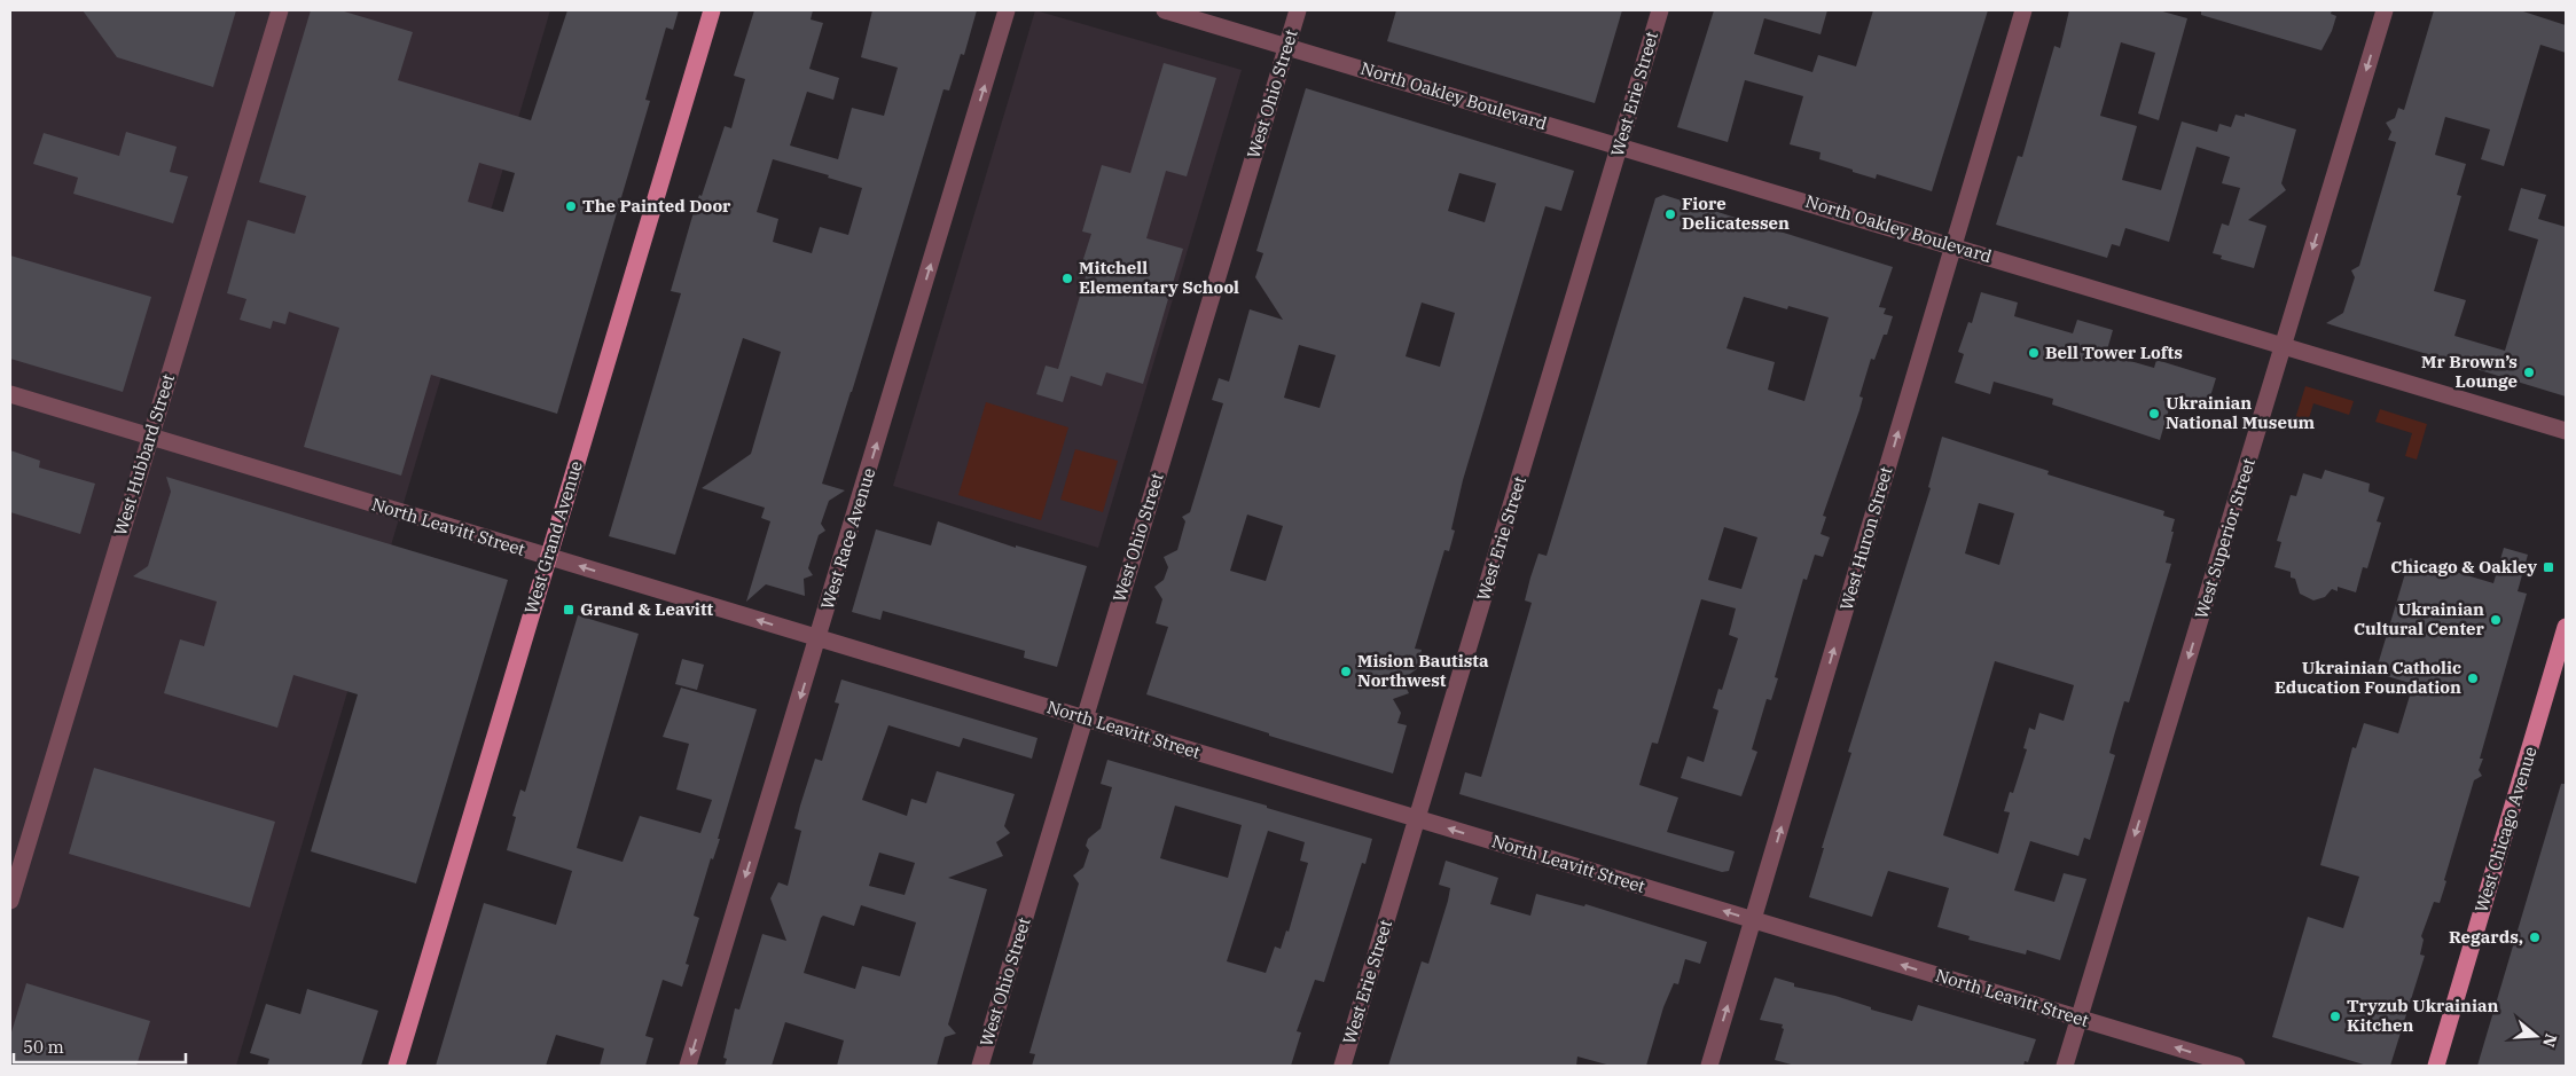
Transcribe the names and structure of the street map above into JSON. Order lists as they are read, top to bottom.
{
  "streets": {
    "main road": ["West Grand Avenue", "West Chicago Avenue"],
    "street": [
      "West Ohio Street",
      "West Erie Street",
      "North Oakley Boulevard",
      "West Hubbard Street",
      "North Leavitt Street",
      "West Race Avenue",
      "West Huron Street",
      "West Superior Street"
    ]
  },
  "crossings": [
    ["West Ohio Street", "North Oakley Boulevard"],
    ["West Ohio Street", "North Leavitt Street"],
    ["West Erie Street", "North Oakley Boulevard"],
    ["West Erie Street", "North Leavitt Street"],
    ["North Oakley Boulevard", "West Huron Street"],
    ["North Oakley Boulevard", "West Superior Street"],
    ["West Hubbard Street", "North Leavitt Street"],
    ["North Leavitt Street", "West Grand Avenue"],
    ["North Leavitt Street", "West Race Avenue"],
    ["North Leavitt Street", "West Huron Street"],
    ["North Leavitt Street", "West Superior Street"]
  ],
  "one_way": ["North Leavitt Street", "West Huron Street", "West Superior Street"],
  "places": {
    "other": [
      "The Painted Door",
      "Fiore Delicatessen",
      "Mitchell Elementary School",
      "Bell Tower Lofts",
      "Mr Brown’s Lounge",
      "Ukrainian National Museum",
      "Ukrainian Cultural Center",
      "Mision Bautista Northwest",
      "Ukrainian Catholic Education Foundation",
      "Regards,",
      "Tryzub Ukrainian Kitchen"
    ],
    "transit": ["Chicago & Oakley", "Grand & Leavitt"]
  },
  "scale_bar": "50 m",
  "north": "right"
}
